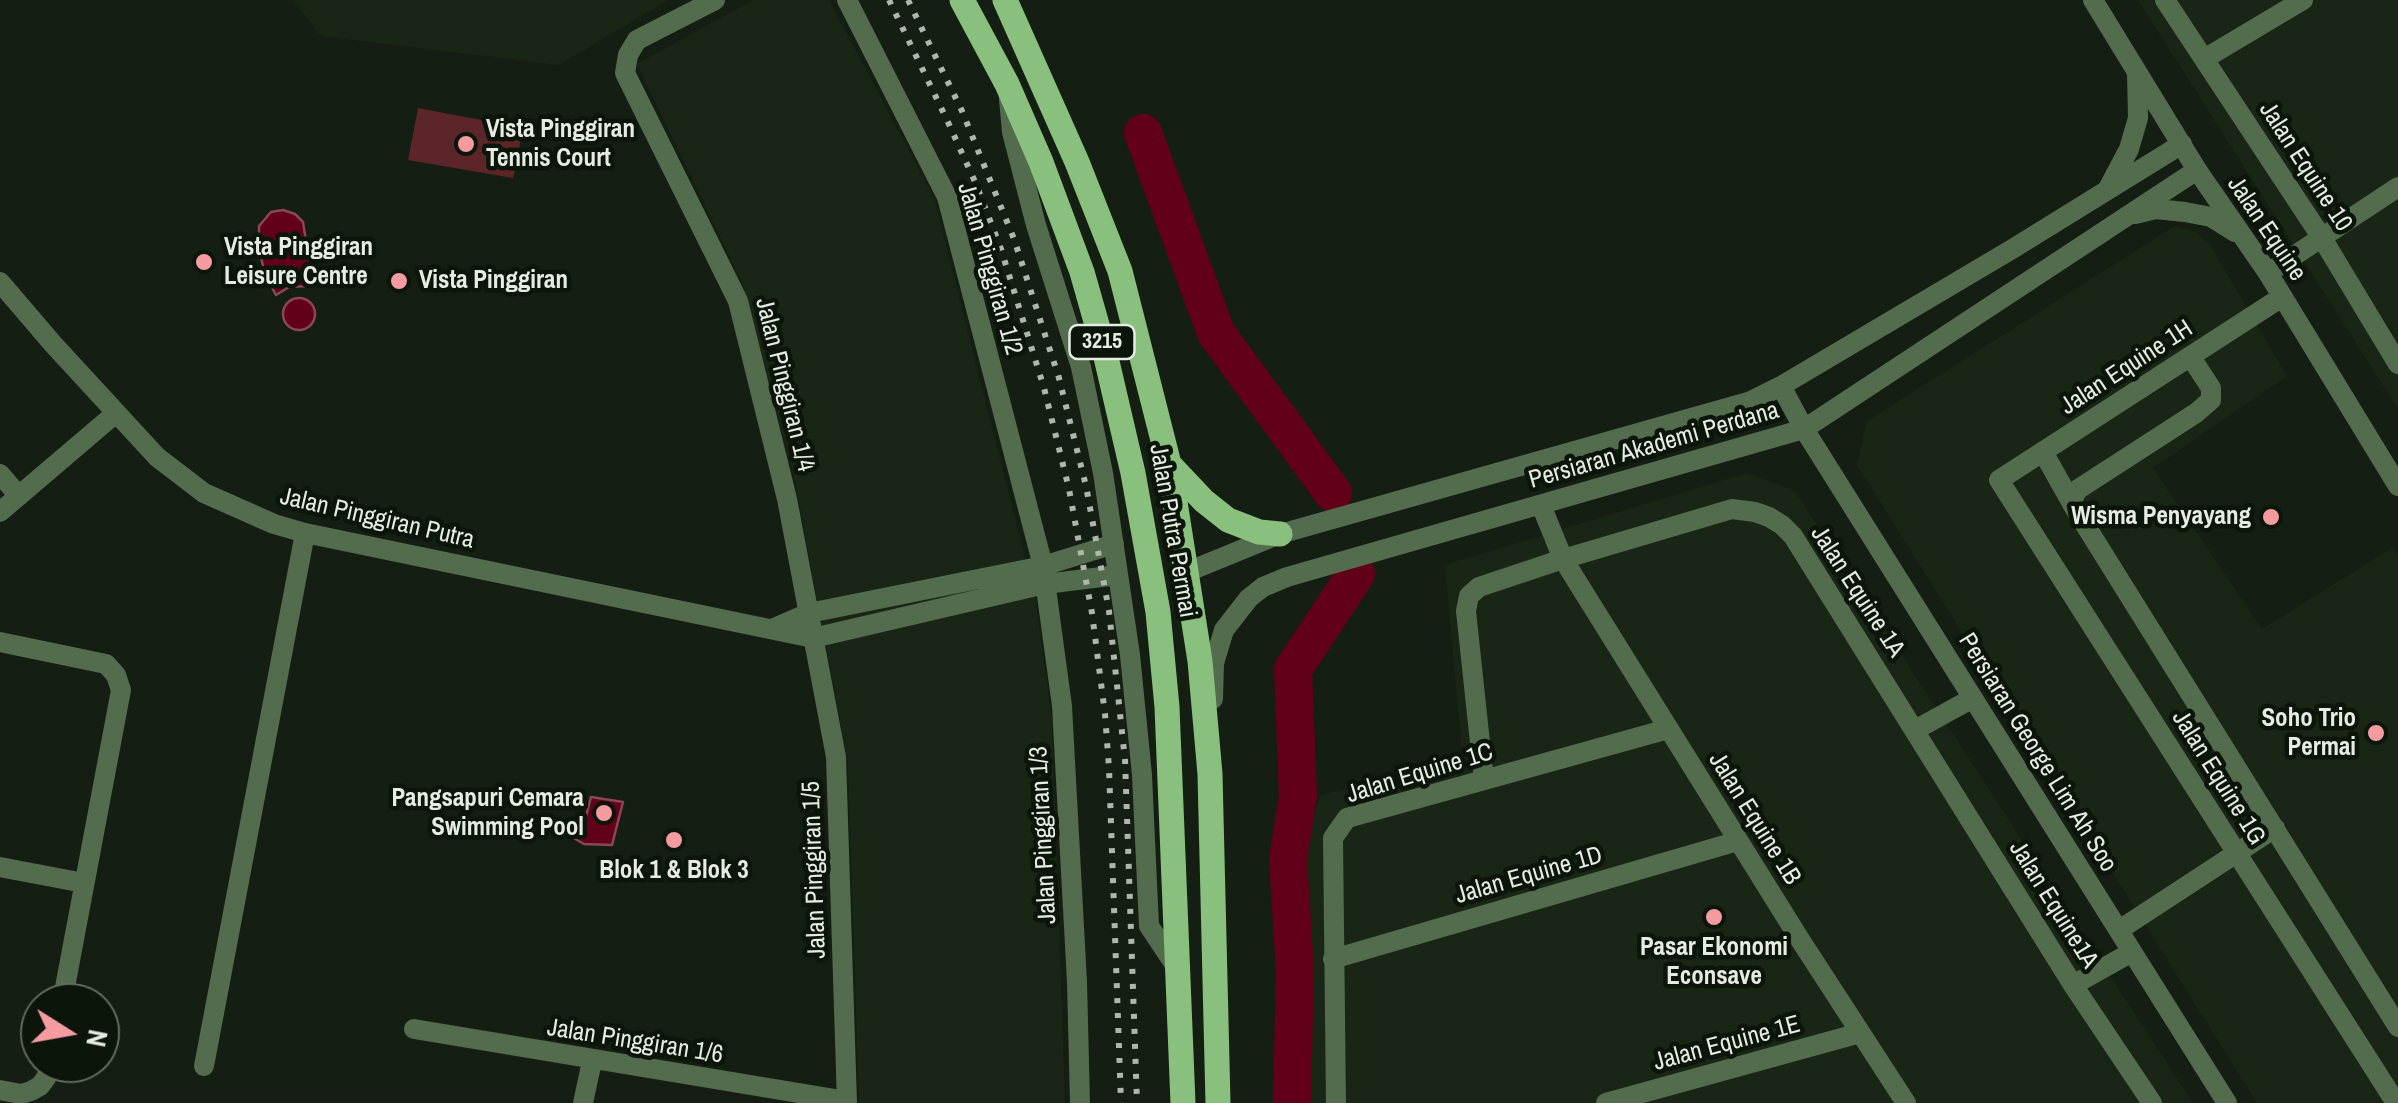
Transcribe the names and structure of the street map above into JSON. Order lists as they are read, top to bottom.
{
  "streets": {
    "main road": ["3215", "Jalan Putra Permai"],
    "street": [
      "Jalan Equine 10",
      "Jalan Equine",
      "Jalan Pinggiran 1/2",
      "Jalan Equine 1H",
      "Jalan Pinggiran 1/4",
      "Persiaran Akademi Perdana",
      "Jalan Pinggiran Putra",
      "Jalan Equine 1A",
      "Persiaran George Lim Ah Soo",
      "Jalan Equine 1C",
      "Jalan Equine 1G",
      "Jalan Equine 1B",
      "Jalan Pinggiran 1/3",
      "Jalan Pinggiran 1/5",
      "Jalan Equine 1D",
      "Jalan Equine1A",
      "Jalan Pinggiran 1/6",
      "Jalan Equine 1E"
    ]
  },
  "crossings": [
    ["Jalan Equine", "Jalan Equine 1H"],
    ["Jalan Equine", "Persiaran Akademi Perdana"],
    ["Jalan Pinggiran 1/2", "Jalan Pinggiran Putra"],
    ["Jalan Pinggiran 1/2", "Jalan Pinggiran 1/3"],
    ["Jalan Equine 1H", "Jalan Equine 1G"],
    ["Jalan Pinggiran 1/4", "Jalan Pinggiran Putra"],
    ["Jalan Pinggiran 1/4", "Jalan Pinggiran 1/5"],
    ["Persiaran Akademi Perdana", "Jalan Putra Permai"],
    ["Persiaran Akademi Perdana", "Persiaran George Lim Ah Soo"],
    ["Persiaran Akademi Perdana", "Jalan Equine 1B"],
    ["Jalan Pinggiran Putra", "Jalan Pinggiran 1/3"],
    ["Jalan Pinggiran Putra", "Jalan Pinggiran 1/5"],
    ["Jalan Equine 1A", "Jalan Equine 1B"],
    ["Jalan Equine 1A", "Jalan Equine1A"],
    ["Jalan Equine 1C", "Jalan Equine 1B"],
    ["Jalan Equine 1C", "Jalan Equine 1D"],
    ["Jalan Equine 1B", "Jalan Equine 1D"],
    ["Jalan Equine 1B", "Jalan Equine 1E"],
    ["Jalan Pinggiran 1/5", "Jalan Pinggiran 1/6"]
  ],
  "places": [
    "Vista Pinggiran Tennis Court",
    "Vista Pinggiran Leisure Centre",
    "Vista Pinggiran",
    "Wisma Penyayang",
    "Soho Trio Permai",
    "Pangsapuri Cemara Swimming Pool",
    "Blok 1 & Blok 3",
    "Pasar Ekonomi Econsave"
  ],
  "north": "right"
}
